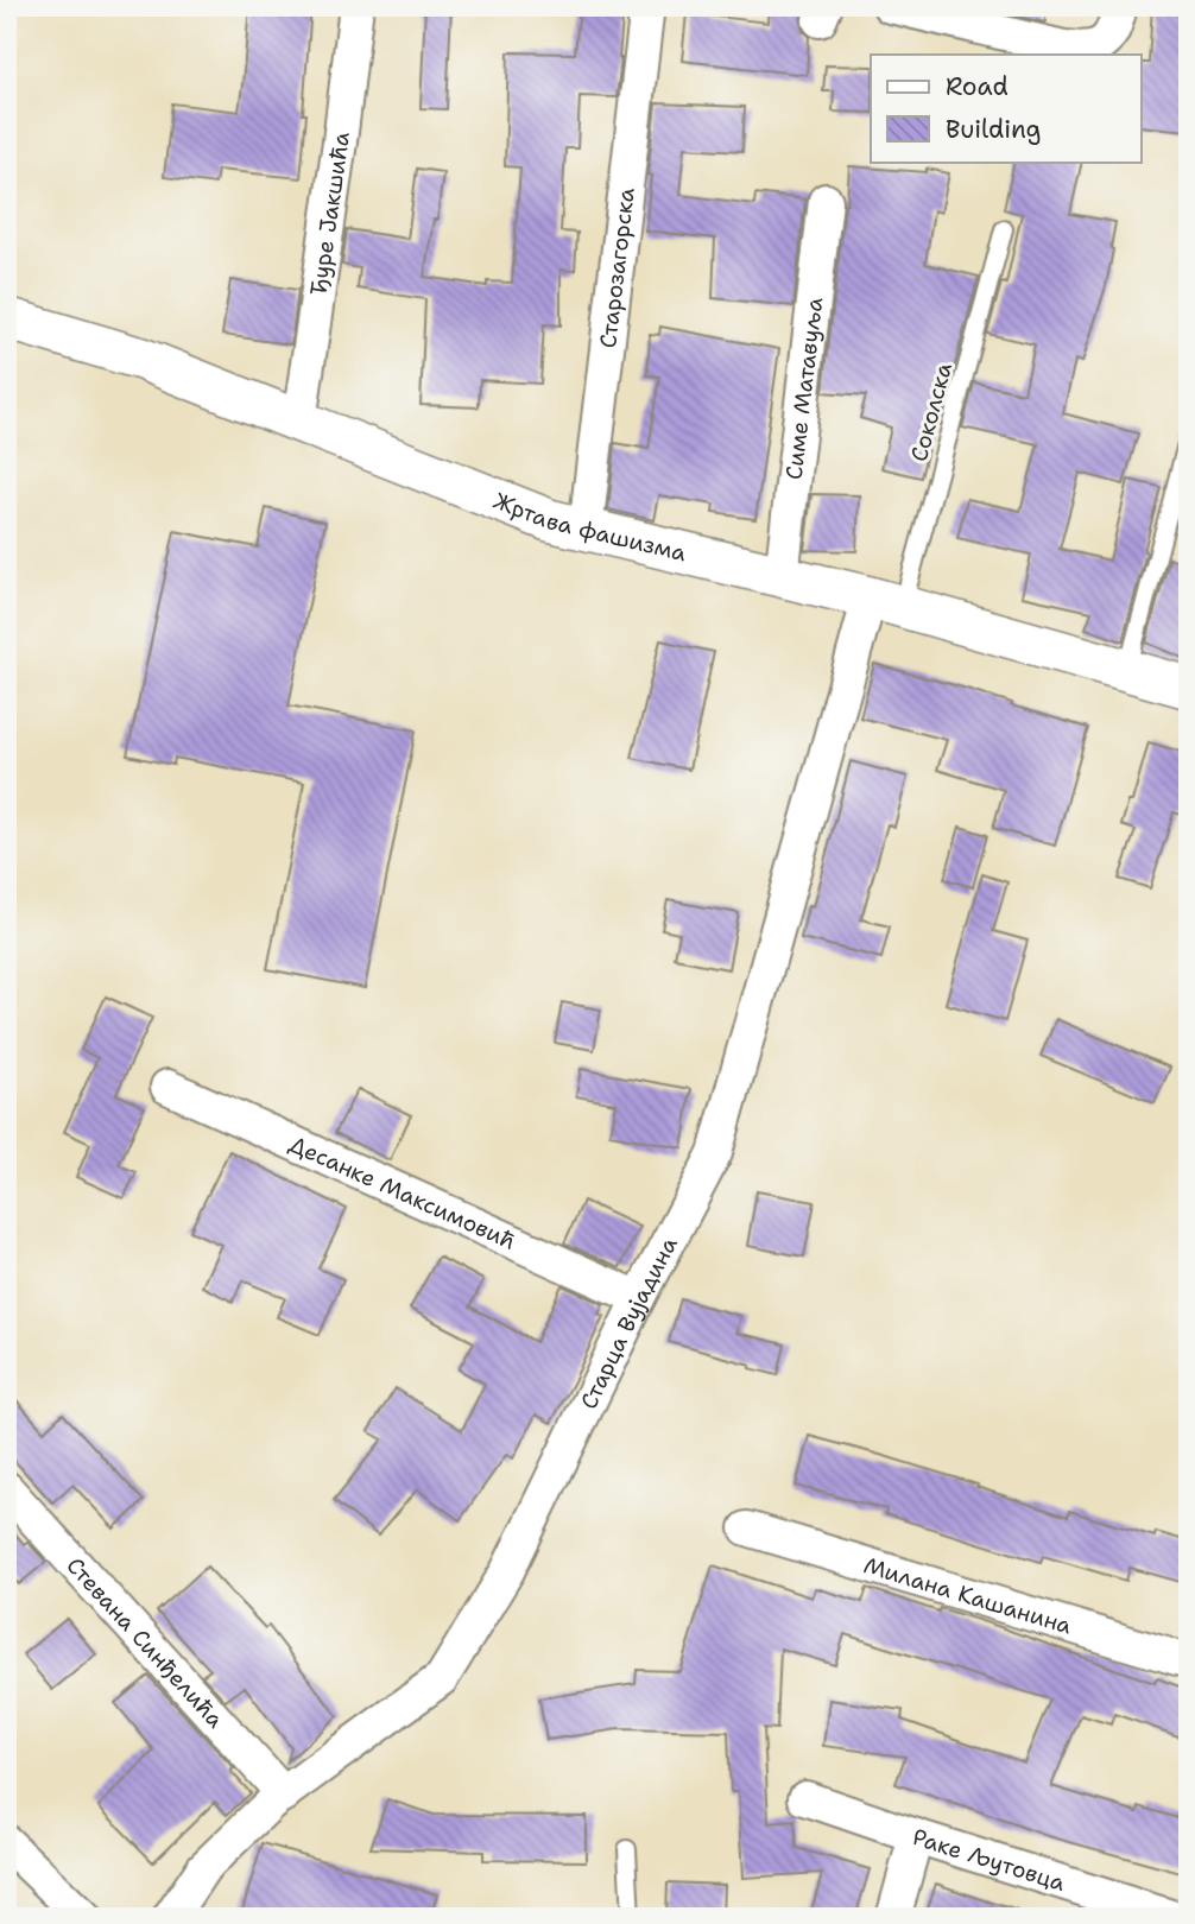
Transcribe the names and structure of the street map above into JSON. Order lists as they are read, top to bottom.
{
  "streets": {
    "street": [
      "Ђуре Јакшића",
      "Старозагорска",
      "Симе Матавуља",
      "Жртава фашизма",
      "Десанке Максимовић",
      "Старца Вујадина",
      "Милана Кашанина",
      "Стевана Синђелића",
      "Раке Љутовца"
    ],
    "lane": ["Соколска"]
  },
  "crossings": [
    ["Ђуре Јакшића", "Жртава фашизма"],
    ["Старозагорска", "Жртава фашизма"],
    ["Симе Матавуља", "Жртава фашизма"],
    ["Соколска", "Жртава фашизма"],
    ["Соколска", "Старца Вујадина"],
    ["Жртава фашизма", "Старца Вујадина"],
    ["Десанке Максимовић", "Старца Вујадина"],
    ["Старца Вујадина", "Стевана Синђелића"]
  ],
  "legend": ["Road", "Building"]
}
